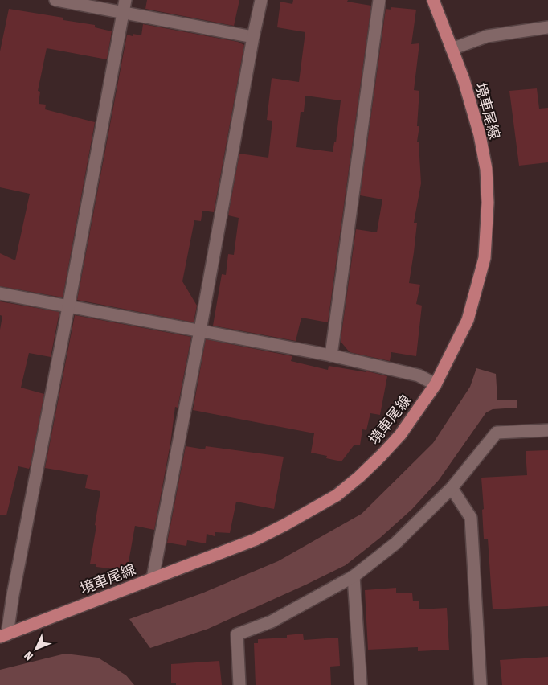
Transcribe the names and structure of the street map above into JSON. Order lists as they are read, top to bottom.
{
  "streets": {
    "main road": ["境車尾線"]
  },
  "north": "bottom left"
}
